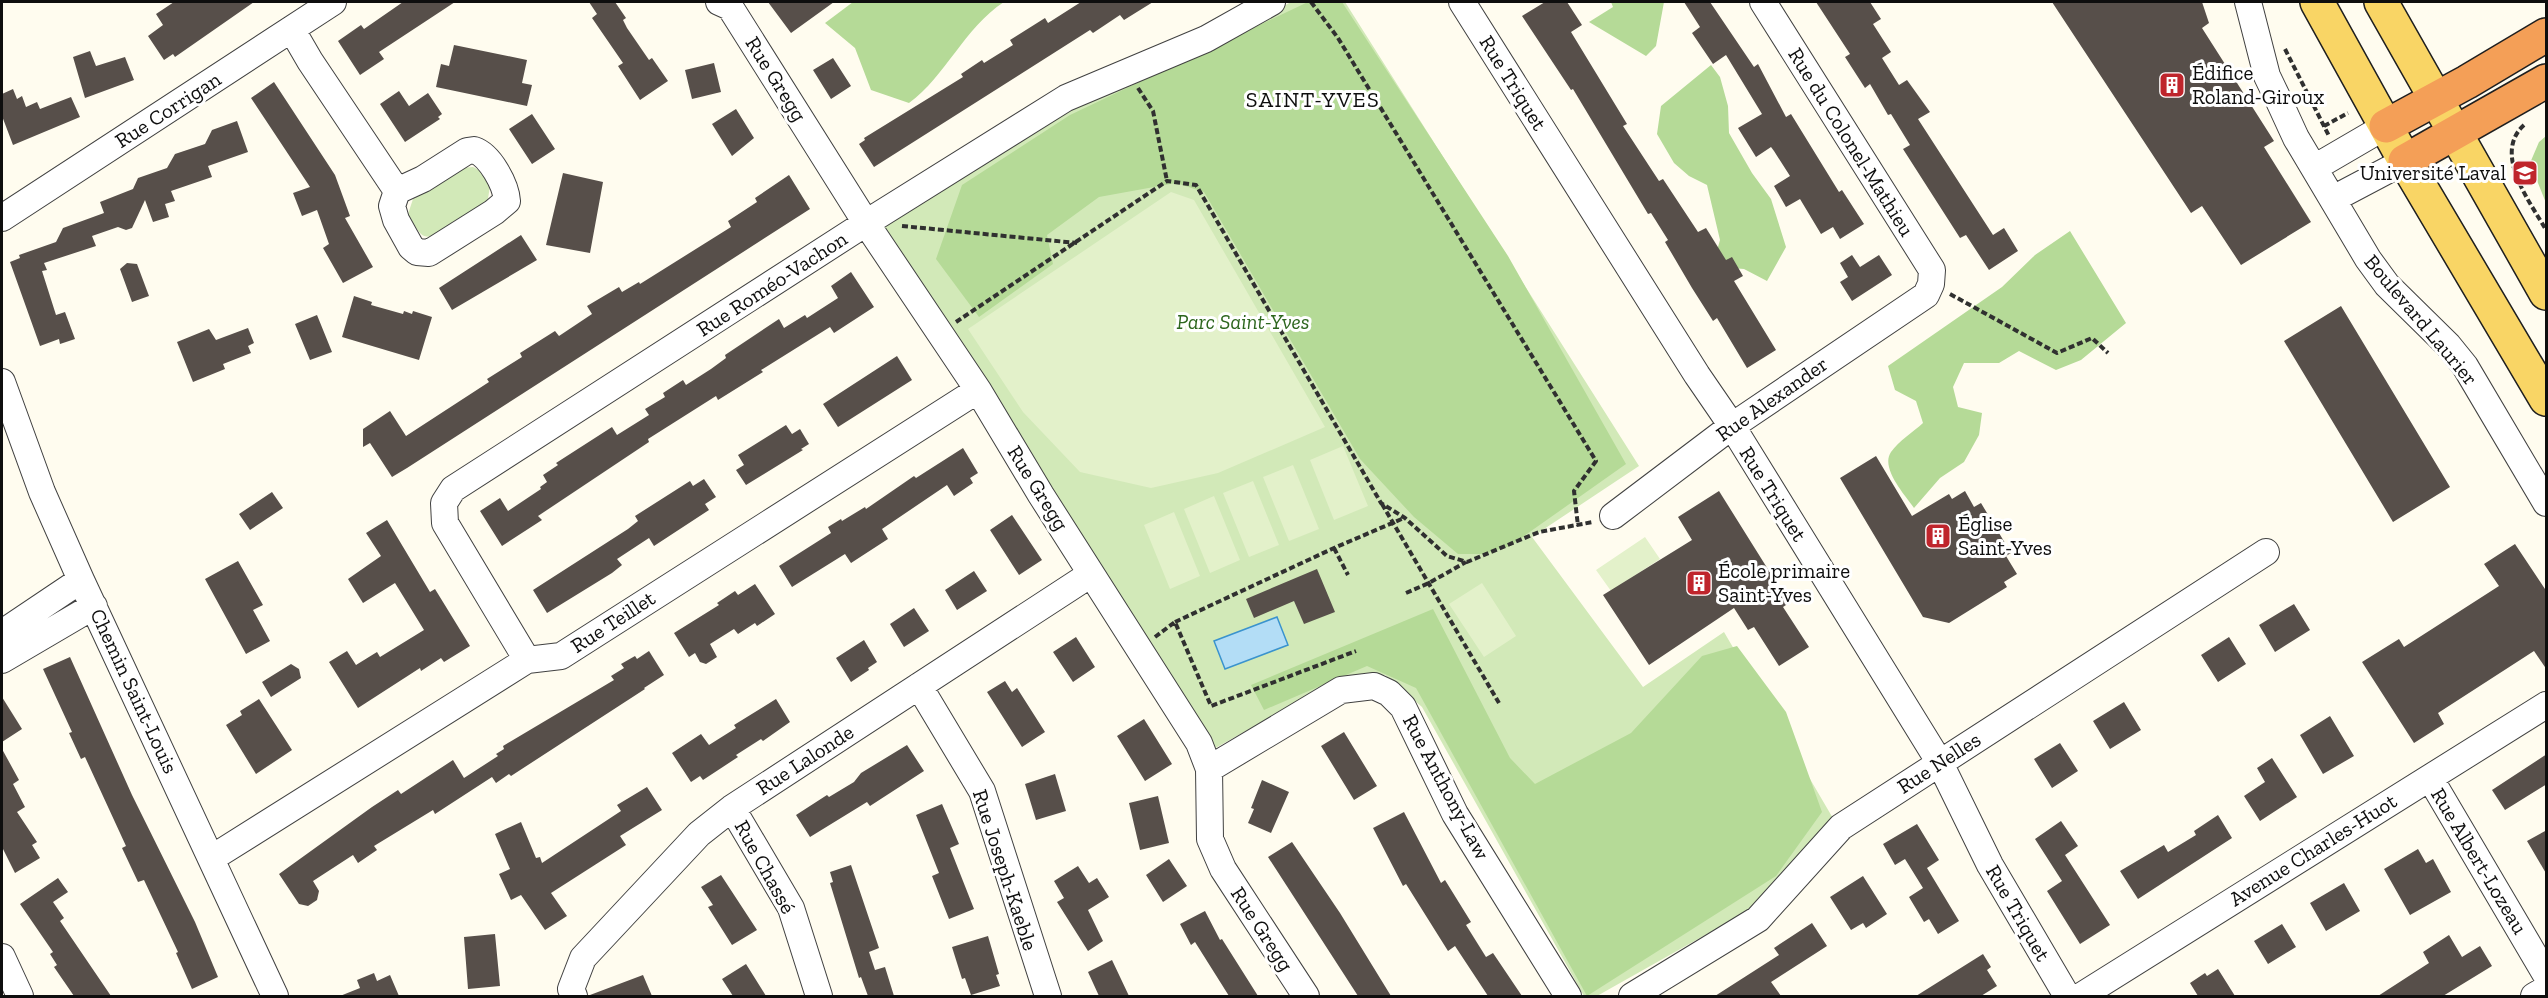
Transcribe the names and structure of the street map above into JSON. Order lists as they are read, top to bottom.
{
  "streets": {
    "street": [
      "Rue Gregg",
      "Rue Triquet",
      "Rue Corrigan",
      "Rue du Colonel-Mathieu",
      "Rue Roméo-Vachon",
      "Boulevard Laurier",
      "Rue Alexander",
      "Rue Teillet",
      "Chemin Saint-Louis",
      "Rue Lalonde",
      "Rue Nelles",
      "Rue Anthony-Law",
      "Avenue Charles-Huot",
      "Rue Albert-Lozeau",
      "Rue Chassé",
      "Rue Joseph-Kaeble"
    ]
  },
  "crossings": [
    ["Rue Gregg", "Rue Roméo-Vachon"],
    ["Rue Gregg", "Rue Teillet"],
    ["Rue Gregg", "Rue Lalonde"],
    ["Rue Gregg", "Rue Anthony-Law"],
    ["Rue Triquet", "Rue Alexander"],
    ["Rue Triquet", "Rue Nelles"],
    ["Rue du Colonel-Mathieu", "Rue Alexander"],
    ["Rue Roméo-Vachon", "Rue Teillet"],
    ["Rue Teillet", "Chemin Saint-Louis"],
    ["Rue Lalonde", "Rue Chassé"],
    ["Rue Lalonde", "Rue Joseph-Kaeble"],
    ["Avenue Charles-Huot", "Rue Albert-Lozeau"]
  ],
  "districts": ["SAINT-YVES"],
  "parks": ["Parc Saint-Yves"],
  "places": {
    "building": ["Édifice Roland-Giroux", "Église Saint-Yves", "École primaire Saint-Yves"],
    "school or university": ["Université Laval"]
  }
}
